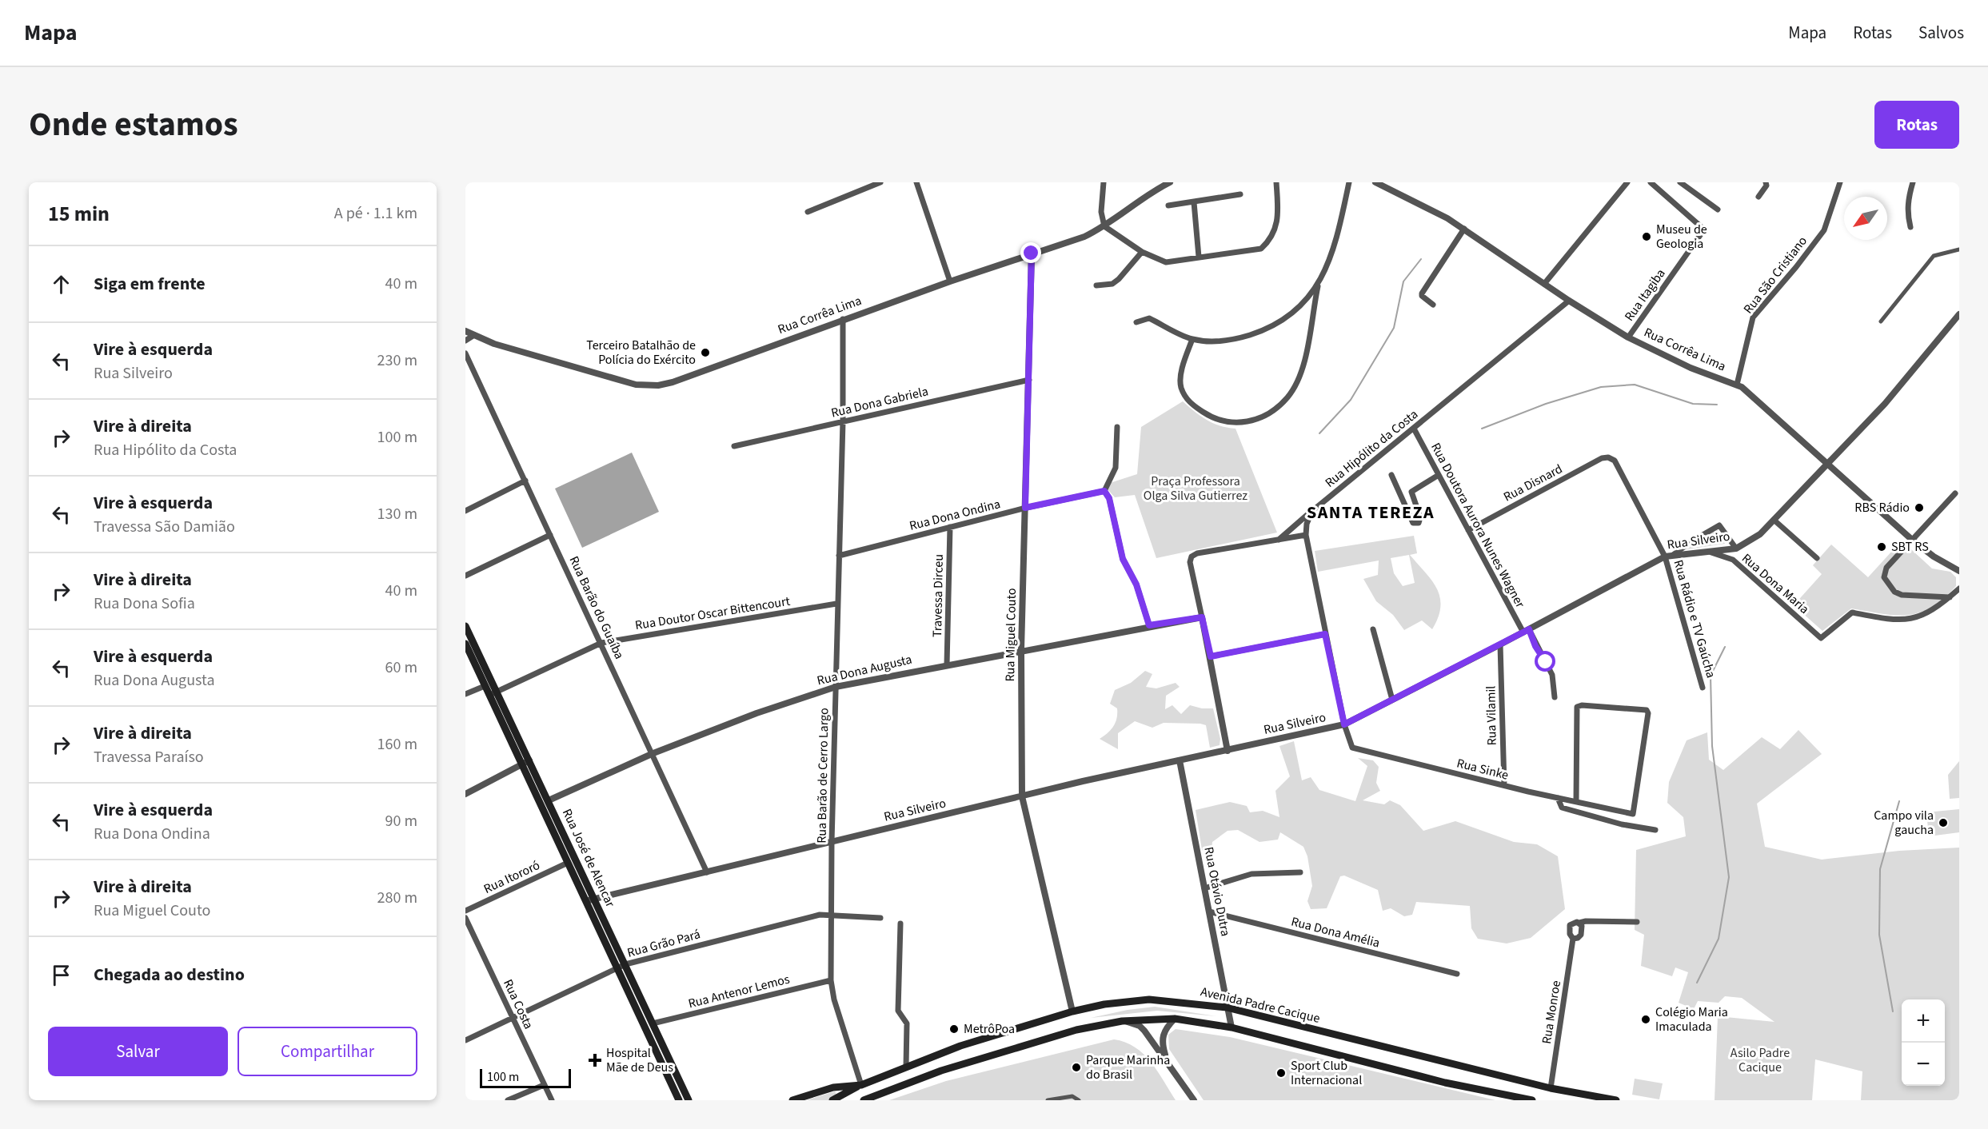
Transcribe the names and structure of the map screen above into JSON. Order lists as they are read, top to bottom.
{
  "streets": {
    "main road": ["Rua José de Alencar", "Avenida Padre Cacique"],
    "street": [
      "Rua São Cristiano",
      "Rua Itagiba",
      "Rua Corrêa Lima",
      "Rua Dona Gabriela",
      "Rua Hipólito da Costa",
      "Rua Disnard",
      "Rua Dona Ondina",
      "Rua Doutora Aurora Nunes Wagner",
      "Rua Silveiro",
      "Rua Dona Maria",
      "Travessa Dirceu",
      "Rua Barão do Guaíba",
      "Rua Doutor Oscar Bittencourt",
      "Rua Rádio e TV Gaúcha",
      "Rua Miguel Couto",
      "Rua Dona Augusta",
      "Rua Vilamil",
      "Rua Sinke",
      "Rua Barão de Cerro Largo",
      "Rua Itororó",
      "Rua Otávio Dutra",
      "Rua Dona Amélia",
      "Rua Grão Pará",
      "Rua Antenor Lemos",
      "Rua Costa",
      "Rua Monroe"
    ]
  },
  "crossings": [
    ["Rua São Cristiano", "Rua Corrêa Lima"],
    ["Rua Itagiba", "Rua Corrêa Lima"],
    ["Rua Corrêa Lima", "Rua Hipólito da Costa"],
    ["Rua Corrêa Lima", "Rua Silveiro"],
    ["Rua Corrêa Lima", "Rua Miguel Couto"],
    ["Rua Corrêa Lima", "Rua Barão de Cerro Largo"],
    ["Rua Dona Gabriela", "Rua Miguel Couto"],
    ["Rua Dona Gabriela", "Rua Barão de Cerro Largo"],
    ["Rua Hipólito da Costa", "Rua Doutora Aurora Nunes Wagner"],
    ["Rua Disnard", "Rua Doutora Aurora Nunes Wagner"],
    ["Rua Disnard", "Rua Rádio e TV Gaúcha"],
    ["Rua Dona Ondina", "Travessa Dirceu"],
    ["Rua Dona Ondina", "Rua Miguel Couto"],
    ["Rua Dona Ondina", "Rua Barão de Cerro Largo"],
    ["Rua Doutora Aurora Nunes Wagner", "Rua Silveiro"],
    ["Rua Silveiro", "Rua Dona Maria"],
    ["Rua Silveiro", "Rua Barão do Guaíba"],
    ["Rua Silveiro", "Rua Rádio e TV Gaúcha"],
    ["Rua Silveiro", "Rua Miguel Couto"],
    ["Rua Silveiro", "Rua Vilamil"],
    ["Rua Silveiro", "Rua Sinke"],
    ["Rua Silveiro", "Rua Barão de Cerro Largo"],
    ["Rua Silveiro", "Rua José de Alencar"],
    ["Rua Silveiro", "Rua Otávio Dutra"],
    ["Travessa Dirceu", "Rua Dona Augusta"],
    ["Rua Barão do Guaíba", "Rua Doutor Oscar Bittencourt"],
    ["Rua Barão do Guaíba", "Rua Dona Augusta"],
    ["Rua Doutor Oscar Bittencourt", "Rua Barão de Cerro Largo"],
    ["Rua Doutor Oscar Bittencourt", "Rua José de Alencar"],
    ["Rua Miguel Couto", "Rua Dona Augusta"],
    ["Rua Miguel Couto", "Avenida Padre Cacique"],
    ["Rua Dona Augusta", "Rua Barão de Cerro Largo"],
    ["Rua Dona Augusta", "Rua José de Alencar"],
    ["Rua Vilamil", "Rua Sinke"],
    ["Rua Barão de Cerro Largo", "Rua Grão Pará"],
    ["Rua Barão de Cerro Largo", "Rua Antenor Lemos"],
    ["Rua Barão de Cerro Largo", "Avenida Padre Cacique"],
    ["Rua José de Alencar", "Rua Itororó"],
    ["Rua José de Alencar", "Rua Grão Pará"],
    ["Rua José de Alencar", "Rua Antenor Lemos"],
    ["Rua Otávio Dutra", "Rua Dona Amélia"],
    ["Rua Otávio Dutra", "Avenida Padre Cacique"],
    ["Rua Grão Pará", "Rua Costa"],
    ["Avenida Padre Cacique", "Rua Monroe"]
  ],
  "districts": ["SANTA TEREZA"],
  "parks": ["Praça Professora Olga Silva Gutierrez", "Asilo Padre Cacique"],
  "places": {
    "other": [
      "Museu de Geologia",
      "Terceiro Batalhão de Polícia do Exército",
      "RBS Rádio",
      "SBT RS",
      "Campo vila gaucha",
      "Colégio Maria Imaculada",
      "MetrôPoa",
      "Parque Marinha do Brasil",
      "Sport Club Internacional"
    ],
    "health": ["Hospital Mãe de Deus"]
  },
  "scale_bar": "100 m",
  "north": "bottom left",
  "page": {
    "header": "Mapa",
    "nav": ["Mapa", "Rotas", "Salvos"],
    "title": "Onde estamos",
    "buttons": [
      "Rotas",
      ["Salvar", "Compartilhar"]
    ],
    "heading": ["15 min", "A pé · 1.1 km"],
    "list": [
      ["Siga em frente", "40 m"],
      ["Vire à esquerda", "Rua Silveiro", "230 m"],
      ["Vire à direita", "Rua Hipólito da Costa", "100 m"],
      ["Vire à esquerda", "Travessa São Damião", "130 m"],
      ["Vire à direita", "Rua Dona Sofia", "40 m"],
      ["Vire à esquerda", "Rua Dona Augusta", "60 m"],
      ["Vire à direita", "Travessa Paraíso", "160 m"],
      ["Vire à esquerda", "Rua Dona Ondina", "90 m"],
      ["Vire à direita", "Rua Miguel Couto", "280 m"],
      "Chegada ao destino"
    ],
    "map_buttons": ["+", "−"],
    "scale": "100 m"
  }
}
